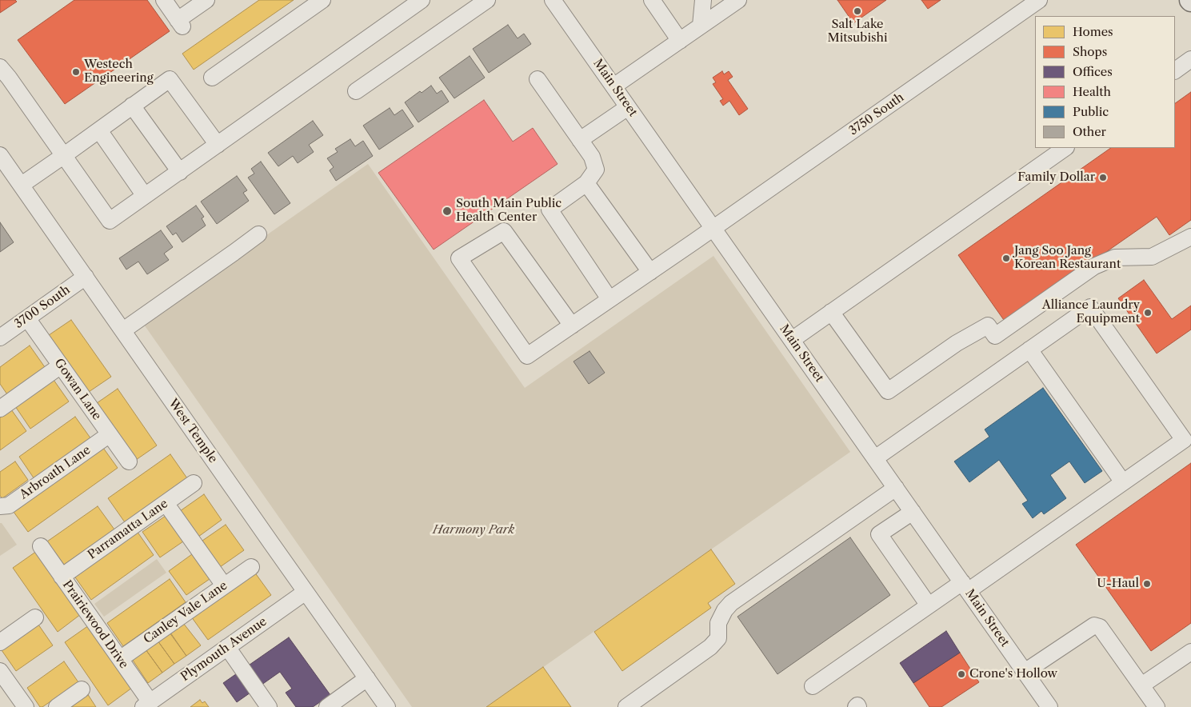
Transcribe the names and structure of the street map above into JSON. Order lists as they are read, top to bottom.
{
  "streets": {
    "street": [
      "Main Street",
      "3750 South",
      "3700 South",
      "Gowan Lane",
      "West Temple",
      "Arbroath Lane",
      "Parramatta Lane",
      "Canley Vale Lane",
      "Prairiewood Drive",
      "Plymouth Avenue"
    ]
  },
  "crossings": [
    ["Main Street", "3750 South"],
    ["3700 South", "Gowan Lane"],
    ["3700 South", "West Temple"],
    ["Gowan Lane", "Arbroath Lane"],
    ["West Temple", "Plymouth Avenue"],
    ["Parramatta Lane", "Prairiewood Drive"],
    ["Canley Vale Lane", "Prairiewood Drive"],
    ["Prairiewood Drive", "Plymouth Avenue"]
  ],
  "parks": ["Harmony Park"],
  "places": [
    "Salt Lake Mitsubishi",
    "Westech Engineering",
    "Family Dollar",
    "South Main Public Health Center",
    "Jang Soo Jang Korean Restaurant",
    "Alliance Laundry Equipment",
    "U-Haul",
    "Crone's Hollow"
  ],
  "legend": [
    "Homes",
    "Shops",
    "Offices",
    "Health",
    "Public",
    "Other"
  ]
}
